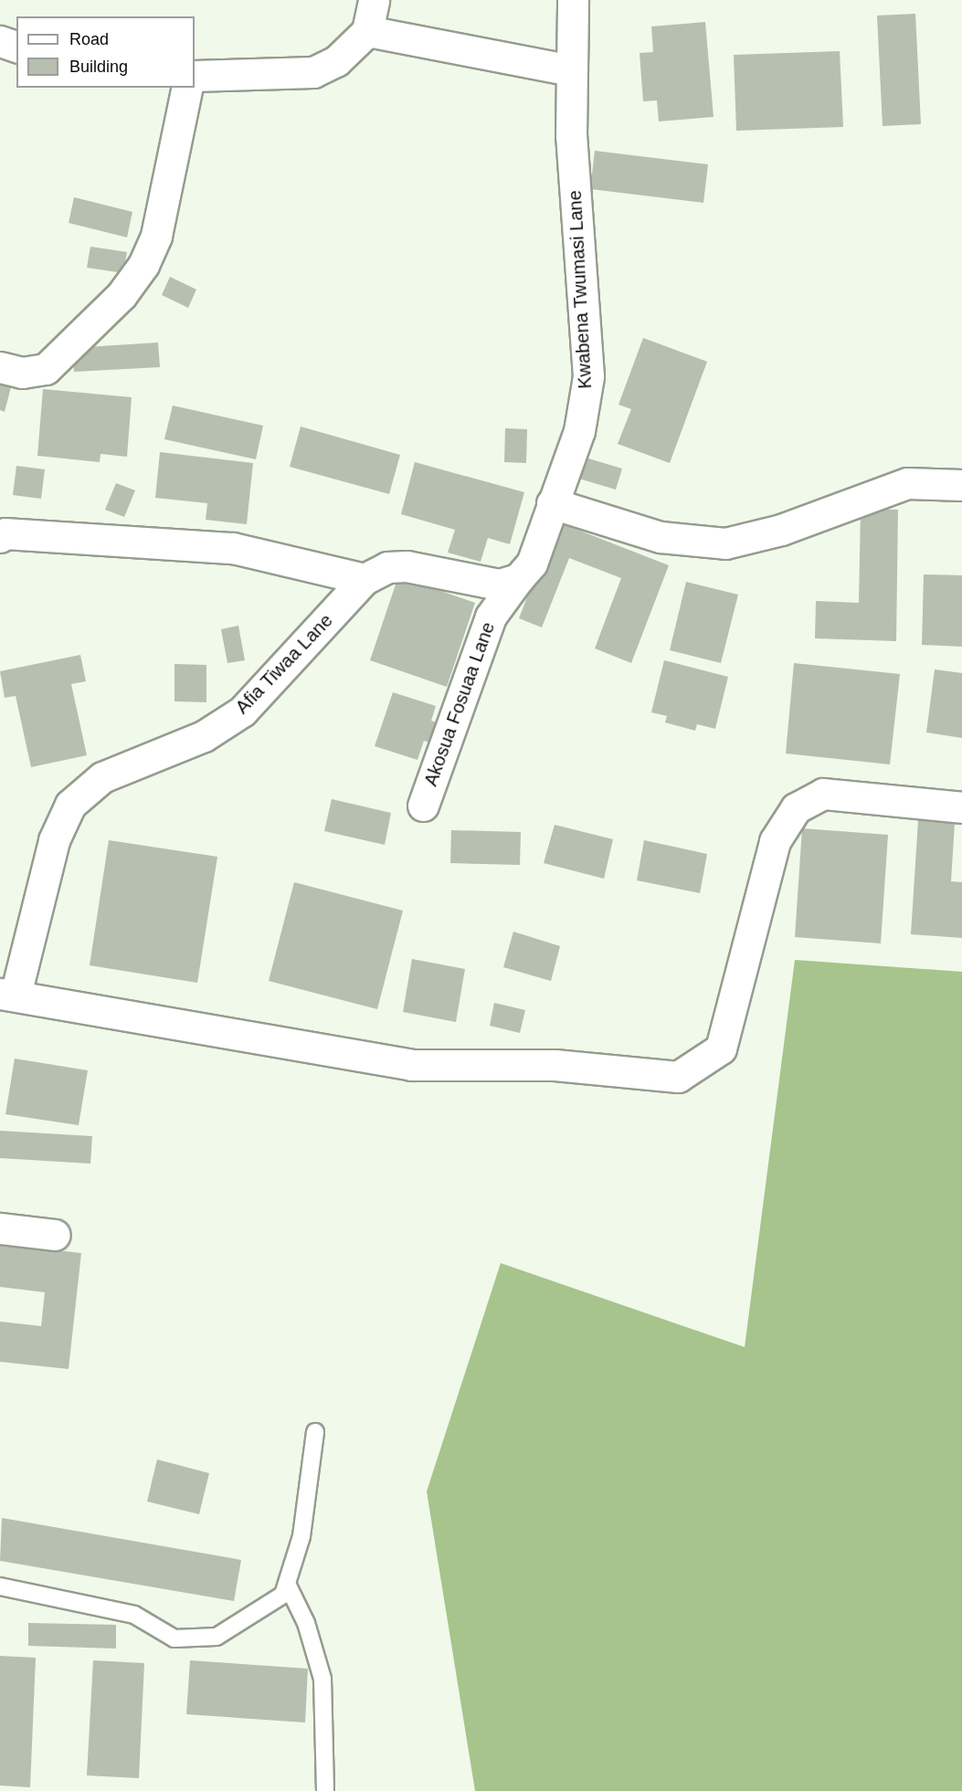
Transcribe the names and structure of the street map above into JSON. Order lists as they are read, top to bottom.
{
  "streets": {
    "street": ["Kwabena Twumasi Lane", "Afia Tiwaa Lane", "Akosua Fosuaa Lane"]
  },
  "crossings": [
    ["Afia Tiwaa Lane", "Akosua Fosuaa Lane"]
  ],
  "legend": ["Road", "Building"]
}
